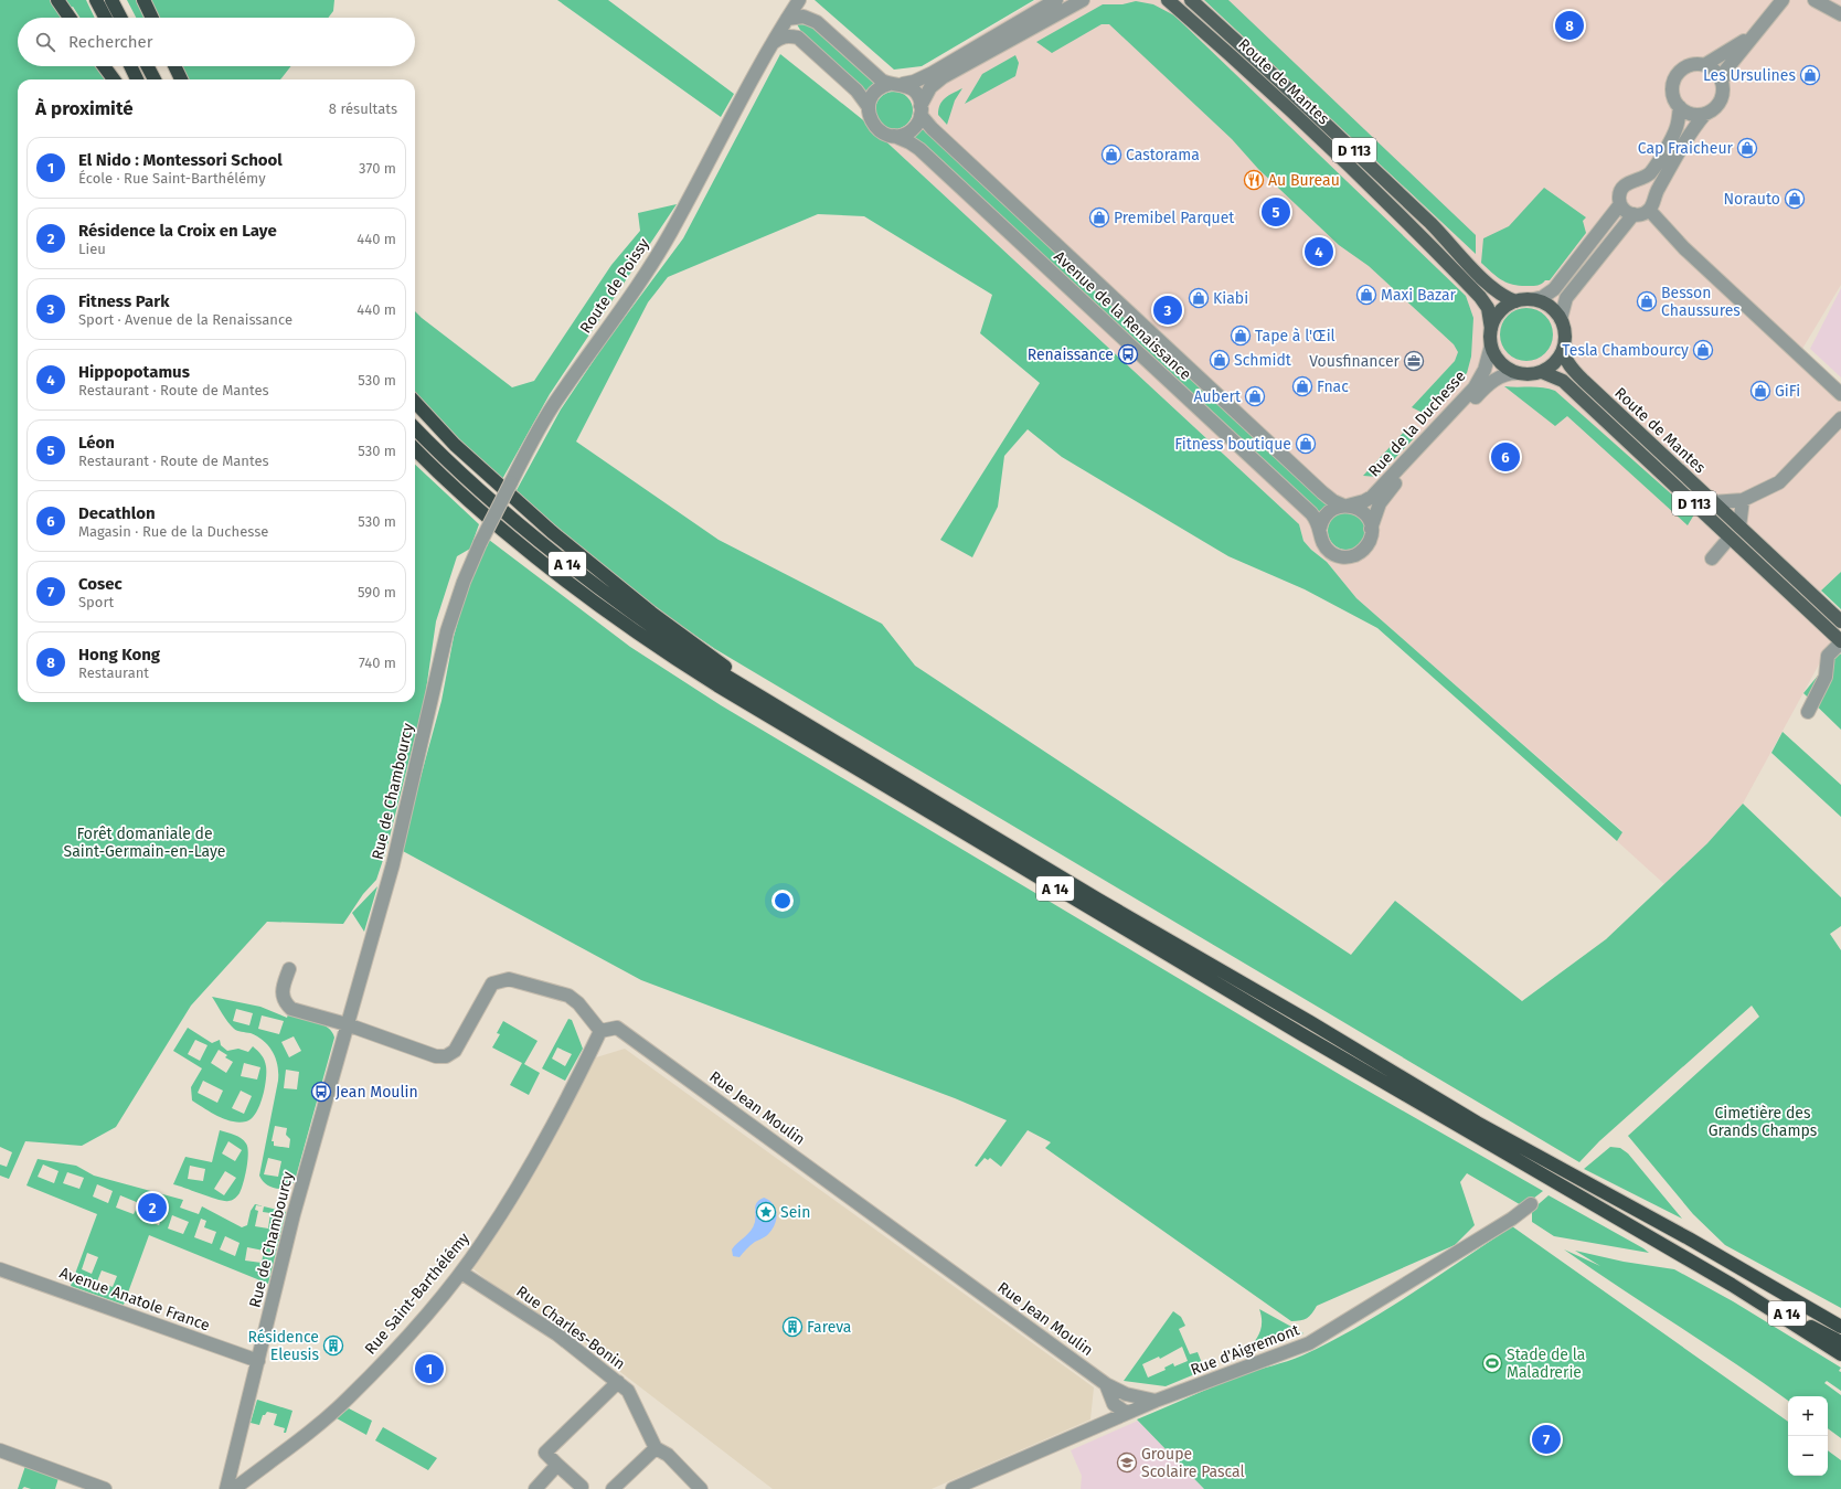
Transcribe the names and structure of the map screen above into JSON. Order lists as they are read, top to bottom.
{
  "streets": {
    "highway": ["A 14"],
    "main road": ["Route de Mantes", "D 113"],
    "street": [
      "Route de Poissy",
      "Avenue de la Renaissance",
      "Rue de la Duchesse",
      "Rue de Chambourcy",
      "Rue Jean Moulin",
      "Rue Saint-Barthélémy",
      "Avenue Anatole France",
      "Rue Charles-Bonin",
      "Rue d'Aigremont"
    ]
  },
  "crossings": [
    ["Route de Mantes", "D 113"],
    ["Route de Mantes", "Rue de la Duchesse"],
    ["D 113", "Rue de la Duchesse"],
    ["Route de Poissy", "Rue de Chambourcy"],
    ["Avenue de la Renaissance", "Rue de la Duchesse"],
    ["Rue de Chambourcy", "Avenue Anatole France"],
    ["Rue Jean Moulin", "Rue Saint-Barthélémy"],
    ["Rue Jean Moulin", "Rue d'Aigremont"],
    ["Rue Saint-Barthélémy", "Rue Charles-Bonin"]
  ],
  "parks": ["Forêt domaniale de Saint-Germain-en-Laye", "Cimetière des Grands Champs"],
  "places": {
    "shop": [
      "Les Ursulines",
      "Cap Fraicheur",
      "Castorama",
      "Norauto",
      "Premibel Parquet",
      "Maxi Bazar",
      "Kiabi",
      "Besson Chaussures",
      "Tape à l'Œil",
      "Tesla Chambourcy",
      "Schmidt",
      "Fnac",
      "GiFi",
      "Aubert",
      "Fitness boutique"
    ],
    "restaurant": ["Au Bureau"],
    "bus stop": ["Renaissance", "Jean Moulin"],
    "office": ["Vousfinancer"],
    "place": ["Sein"],
    "building": ["Fareva", "Résidence Eleusis"],
    "sports": ["Stade de la Maladrerie"],
    "school or university": ["Groupe Scolaire Pascal"]
  },
  "page": {
    "pins": [
      "8",
      "5",
      "4",
      "3",
      "6",
      "2",
      "1",
      "7"
    ],
    "search": "Rechercher",
    "heading": ["À proximité", "8 résultats"],
    "list": [
      {
        "mark": "1",
        "name": "El Nido : Montessori School",
        "note": "École · Rue Saint-Barthélémy",
        "value": "370 m"
      },
      {
        "mark": "2",
        "name": "Résidence la Croix en Laye",
        "note": "Lieu",
        "value": "440 m"
      },
      {
        "mark": "3",
        "name": "Fitness Park",
        "note": "Sport · Avenue de la Renaissance",
        "value": "440 m"
      },
      {
        "mark": "4",
        "name": "Hippopotamus",
        "note": "Restaurant · Route de Mantes",
        "value": "530 m"
      },
      {
        "mark": "5",
        "name": "Léon",
        "note": "Restaurant · Route de Mantes",
        "value": "530 m"
      },
      {
        "mark": "6",
        "name": "Decathlon",
        "note": "Magasin · Rue de la Duchesse",
        "value": "530 m"
      },
      {
        "mark": "7",
        "name": "Cosec",
        "note": "Sport",
        "value": "590 m"
      },
      {
        "mark": "8",
        "name": "Hong Kong",
        "note": "Restaurant",
        "value": "740 m"
      }
    ],
    "map_buttons": ["+", "−"]
  }
}
